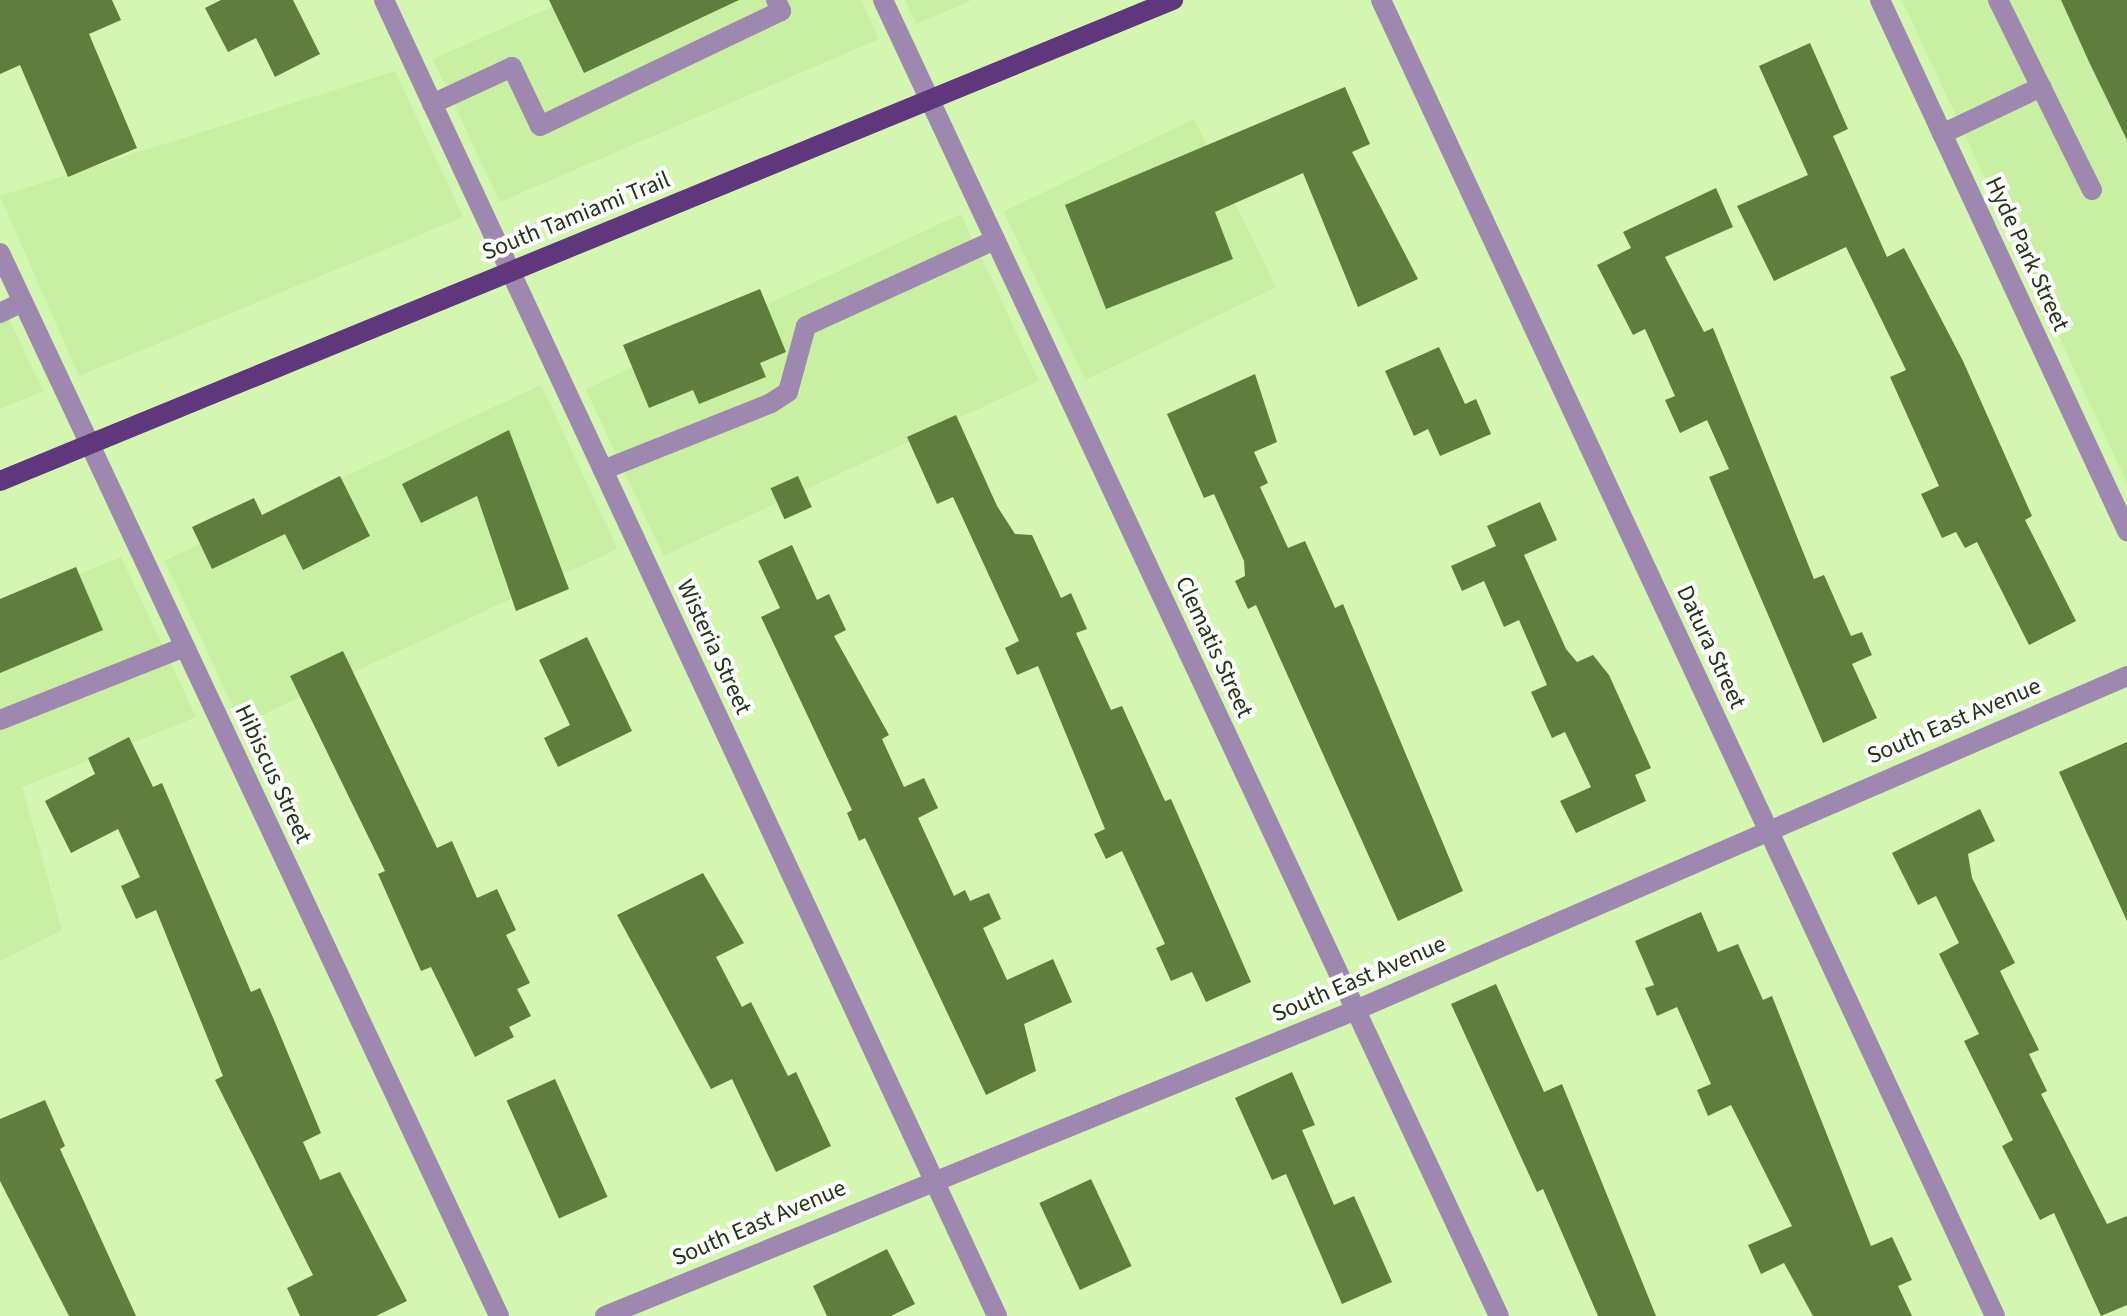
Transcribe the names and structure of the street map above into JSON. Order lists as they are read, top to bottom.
{
  "streets": {
    "main road": ["South Tamiami Trail"],
    "street": [
      "Hyde Park Street",
      "Wisteria Street",
      "Clematis Street",
      "Datura Street",
      "South East Avenue",
      "Hibiscus Street"
    ]
  },
  "crossings": [
    ["South Tamiami Trail", "Wisteria Street"],
    ["South Tamiami Trail", "Clematis Street"],
    ["South Tamiami Trail", "Hibiscus Street"],
    ["Wisteria Street", "South East Avenue"],
    ["Clematis Street", "South East Avenue"],
    ["Datura Street", "South East Avenue"]
  ]
}
